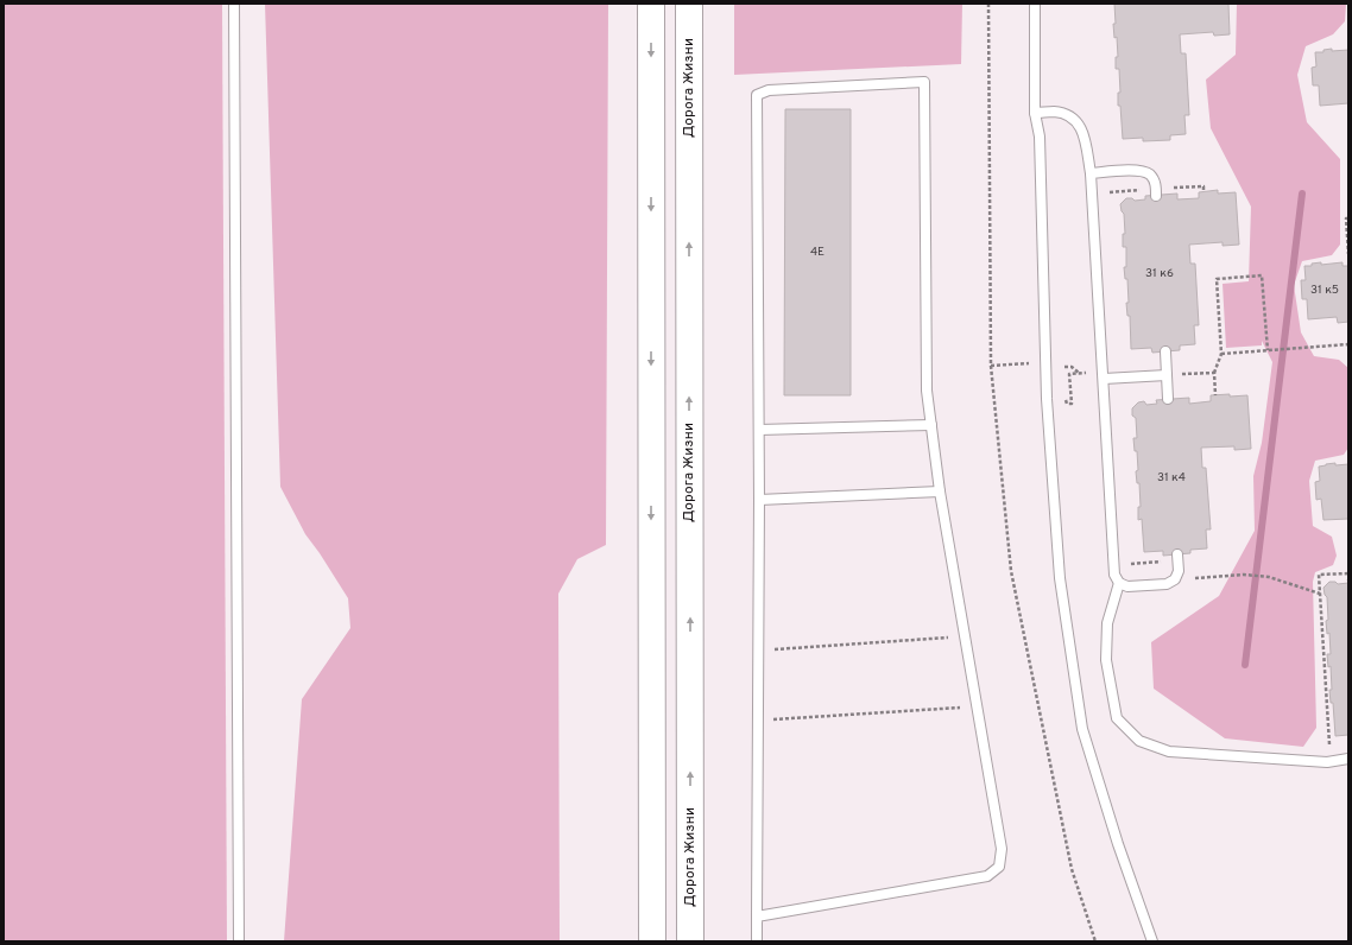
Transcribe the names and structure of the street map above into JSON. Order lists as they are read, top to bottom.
{
  "streets": {
    "main road": ["Дорога Жизни"]
  },
  "house_numbers": [
    "4Е",
    "31 к6",
    "31 к5",
    "31 к4"
  ]
}
